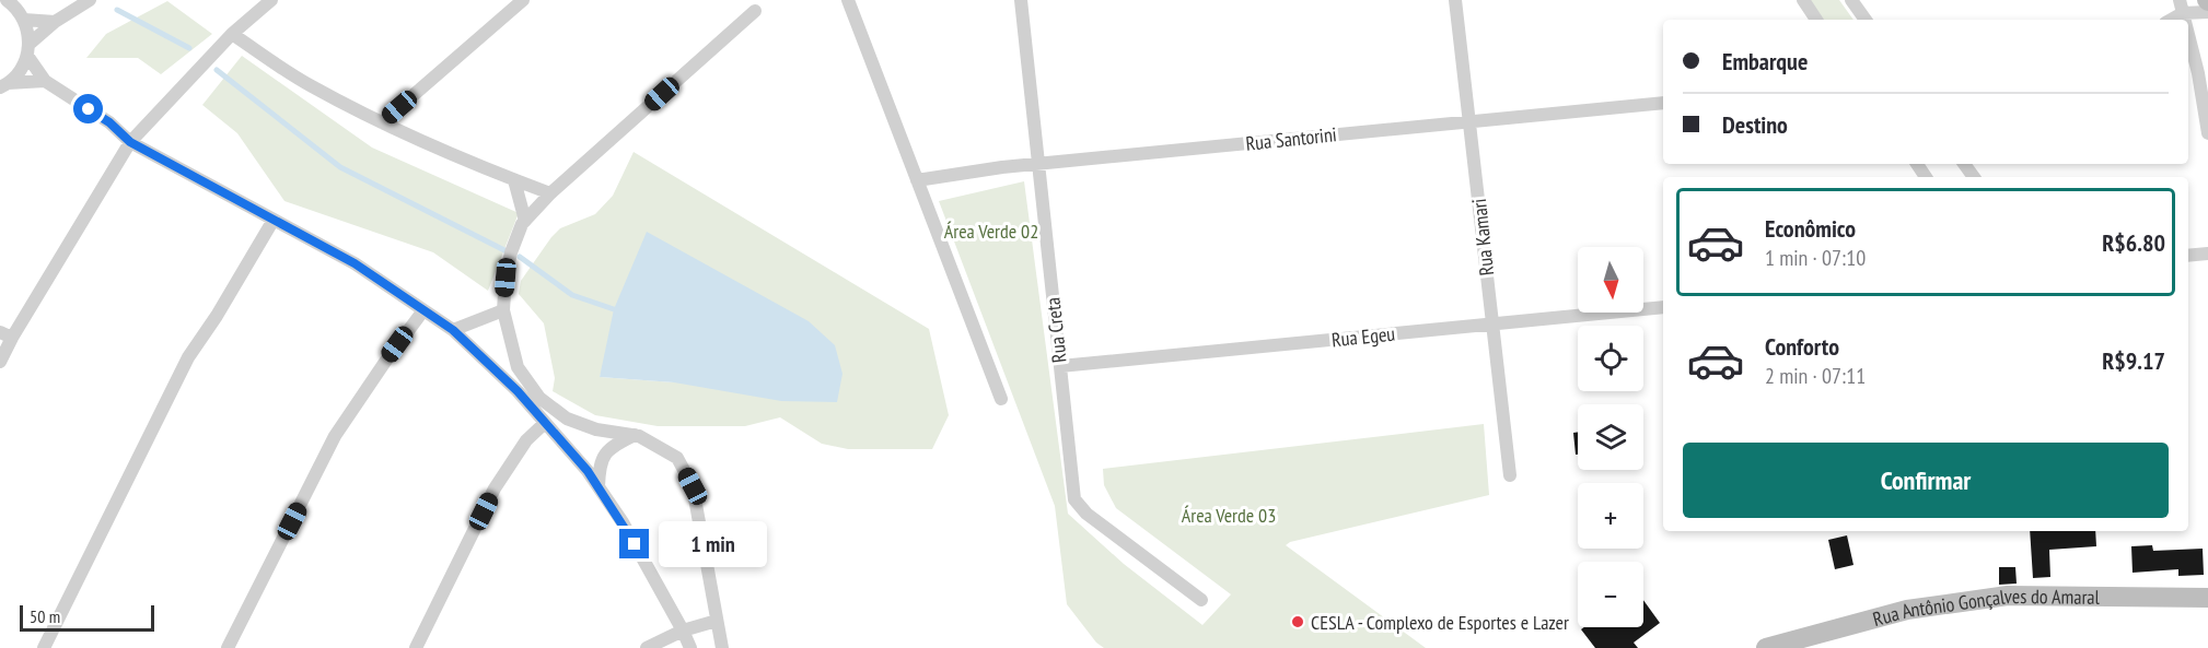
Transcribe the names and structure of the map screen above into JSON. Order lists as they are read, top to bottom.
{
  "streets": {
    "street": [
      "Rua Santorini",
      "Rua Kamari",
      "Rua Creta",
      "Rua Egeu",
      "Rua Antônio Gonçalves do Amaral"
    ]
  },
  "crossings": [
    ["Rua Santorini", "Rua Kamari"],
    ["Rua Santorini", "Rua Creta"],
    ["Rua Kamari", "Rua Egeu"],
    ["Rua Creta", "Rua Egeu"]
  ],
  "parks": ["Área Verde 02", "Área Verde 03"],
  "places": ["CESLA - Complexo de Esportes e Lazer"],
  "scale_bar": "50 m",
  "north": "bottom",
  "page": {
    "banner": ["Embarque", "Destino"],
    "list": [
      {
        "name": "Econômico",
        "note": "1 min · 07:10",
        "value": "R$6.80"
      },
      {
        "name": "Conforto",
        "note": "2 min · 07:11",
        "value": "R$9.17"
      }
    ],
    "map_buttons": ["+", "−"],
    "buttons": "Confirmar",
    "bubble": "1 min",
    "scale": "50 m"
  }
}
